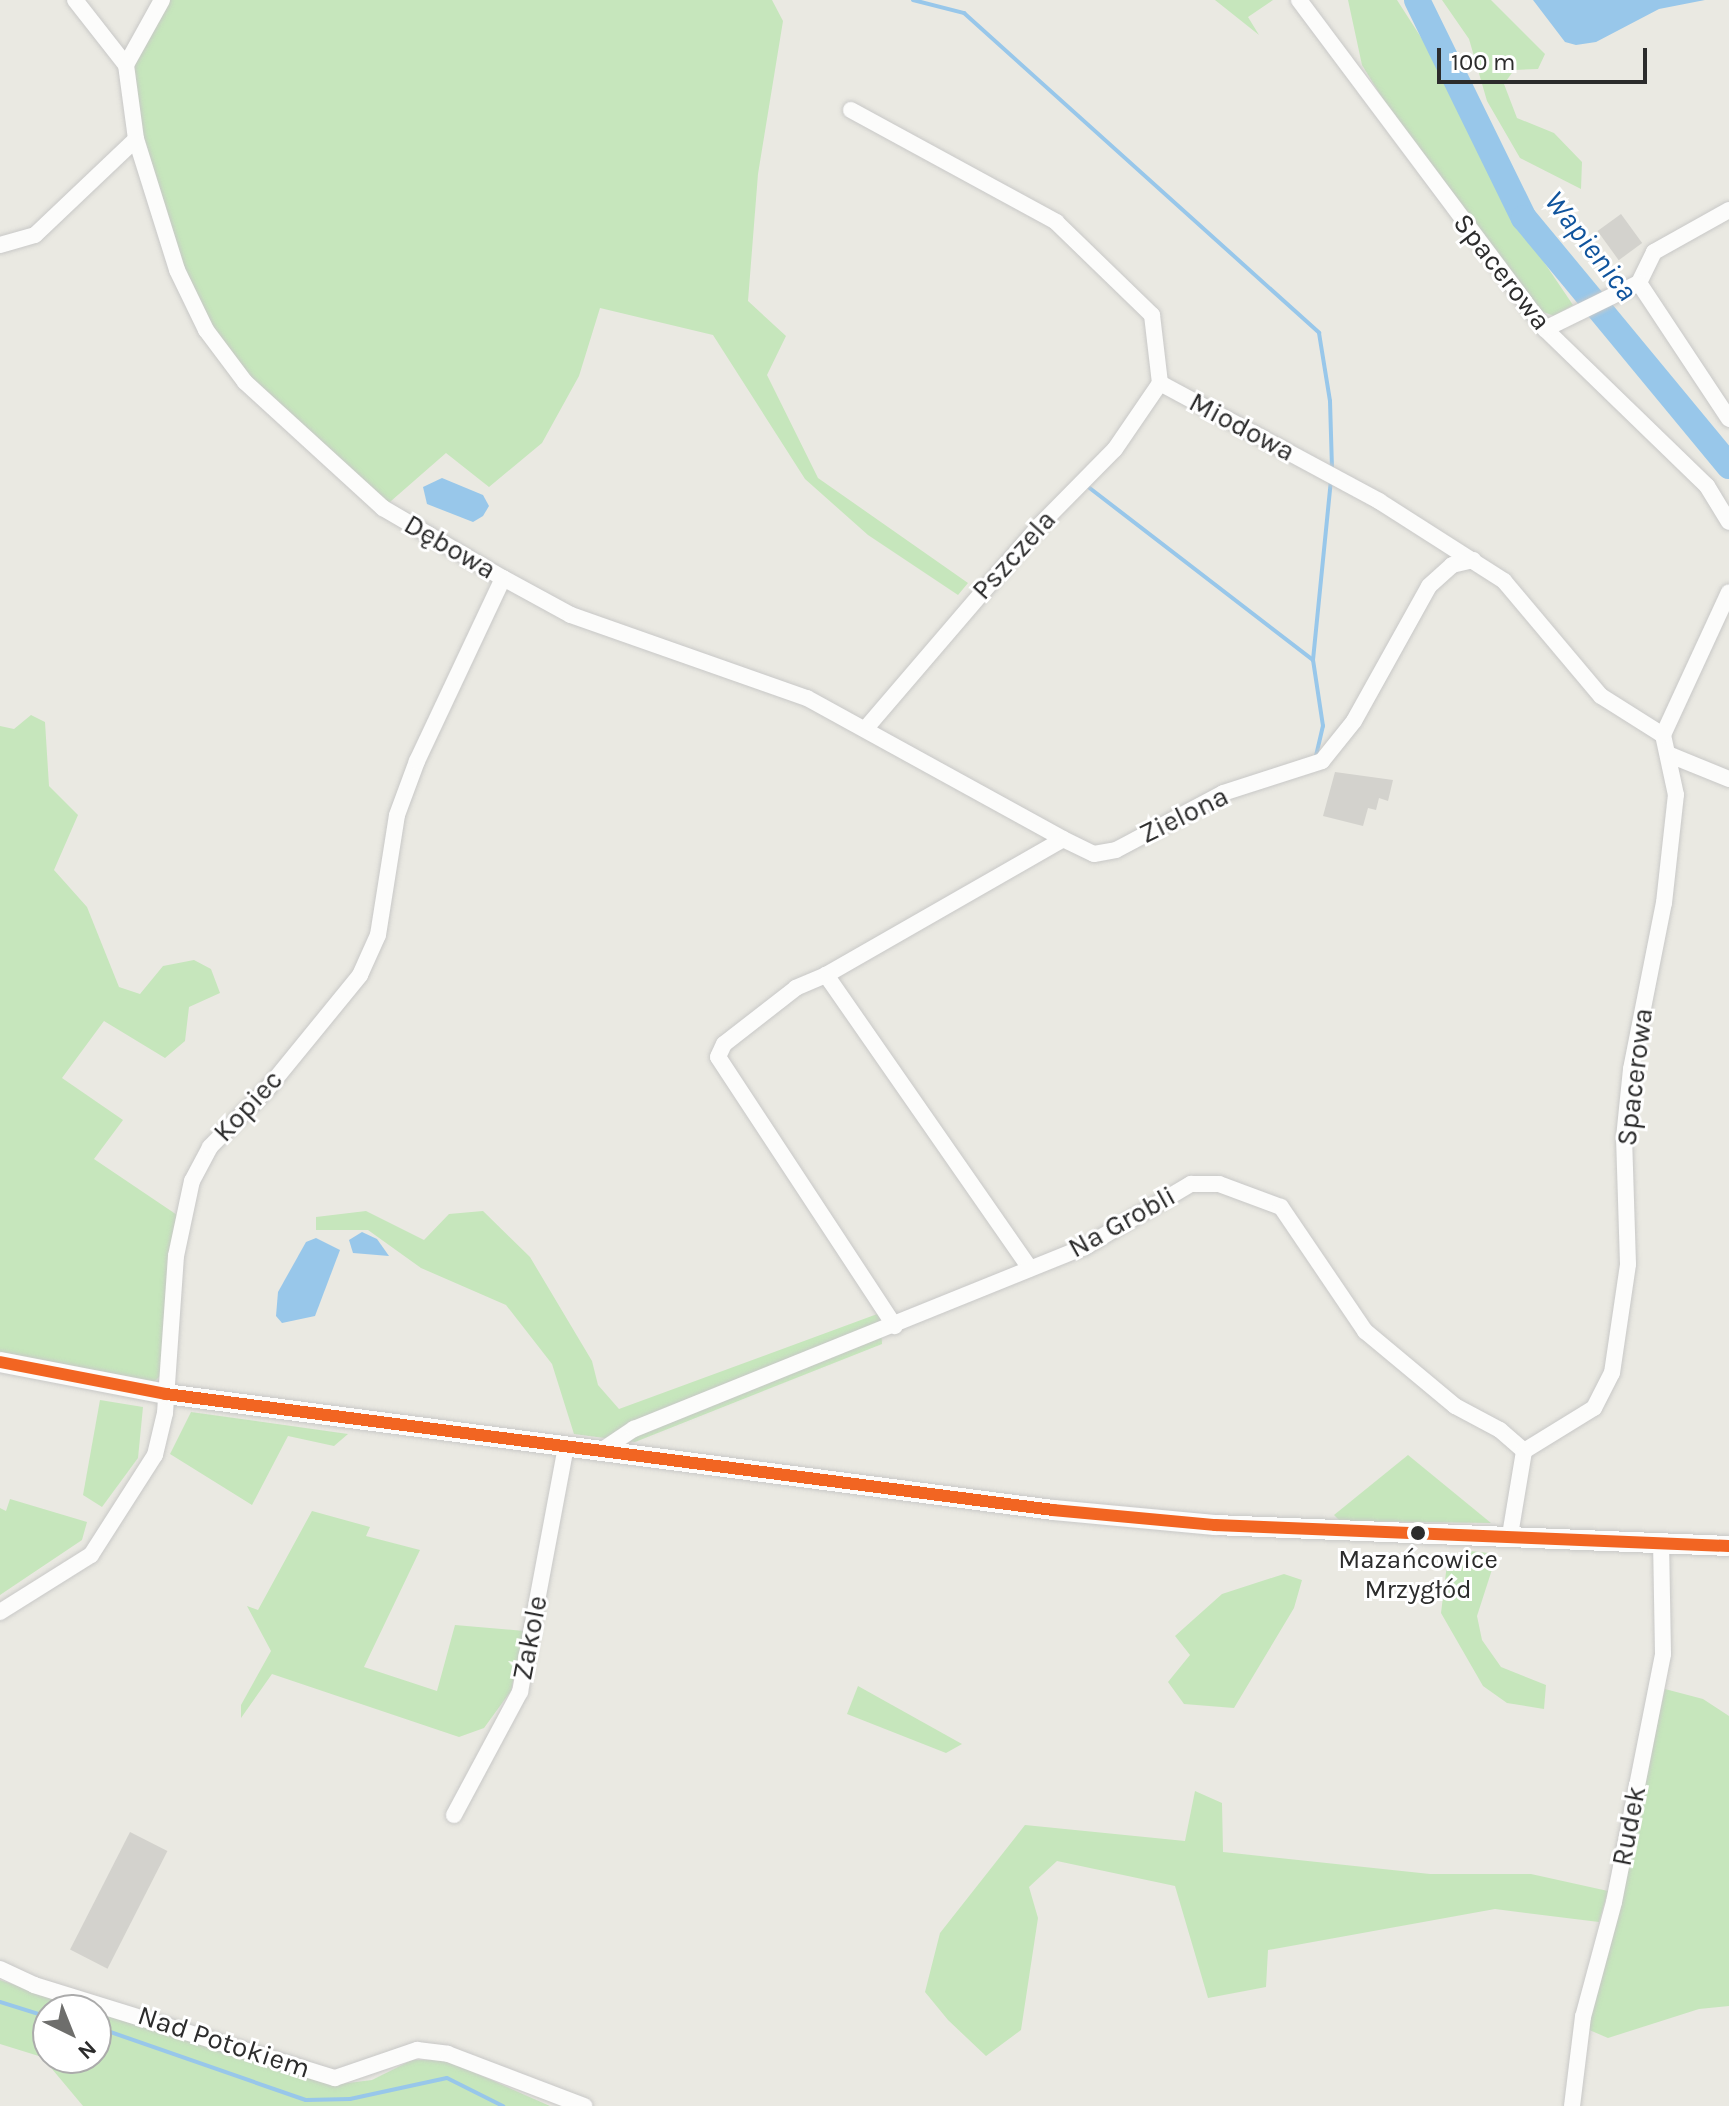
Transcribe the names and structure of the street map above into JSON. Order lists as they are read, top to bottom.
{
  "streets": {
    "street": [
      "Spacerowa",
      "Miodowa",
      "Dębowa",
      "Pszczela",
      "Zielona",
      "Kopiec",
      "Na Grobli",
      "Zakole",
      "Rudek",
      "Nad Potokiem"
    ]
  },
  "crossings": [
    ["Spacerowa", "Miodowa"],
    ["Spacerowa", "Na Grobli"],
    ["Miodowa", "Pszczela"],
    ["Miodowa", "Zielona"],
    ["Dębowa", "Pszczela"],
    ["Dębowa", "Zielona"],
    ["Dębowa", "Kopiec"]
  ],
  "water": ["Wapienica"],
  "places": ["Mazańcowice Mrzygłód"],
  "scale_bar": "100 m",
  "north": "bottom right"
}
